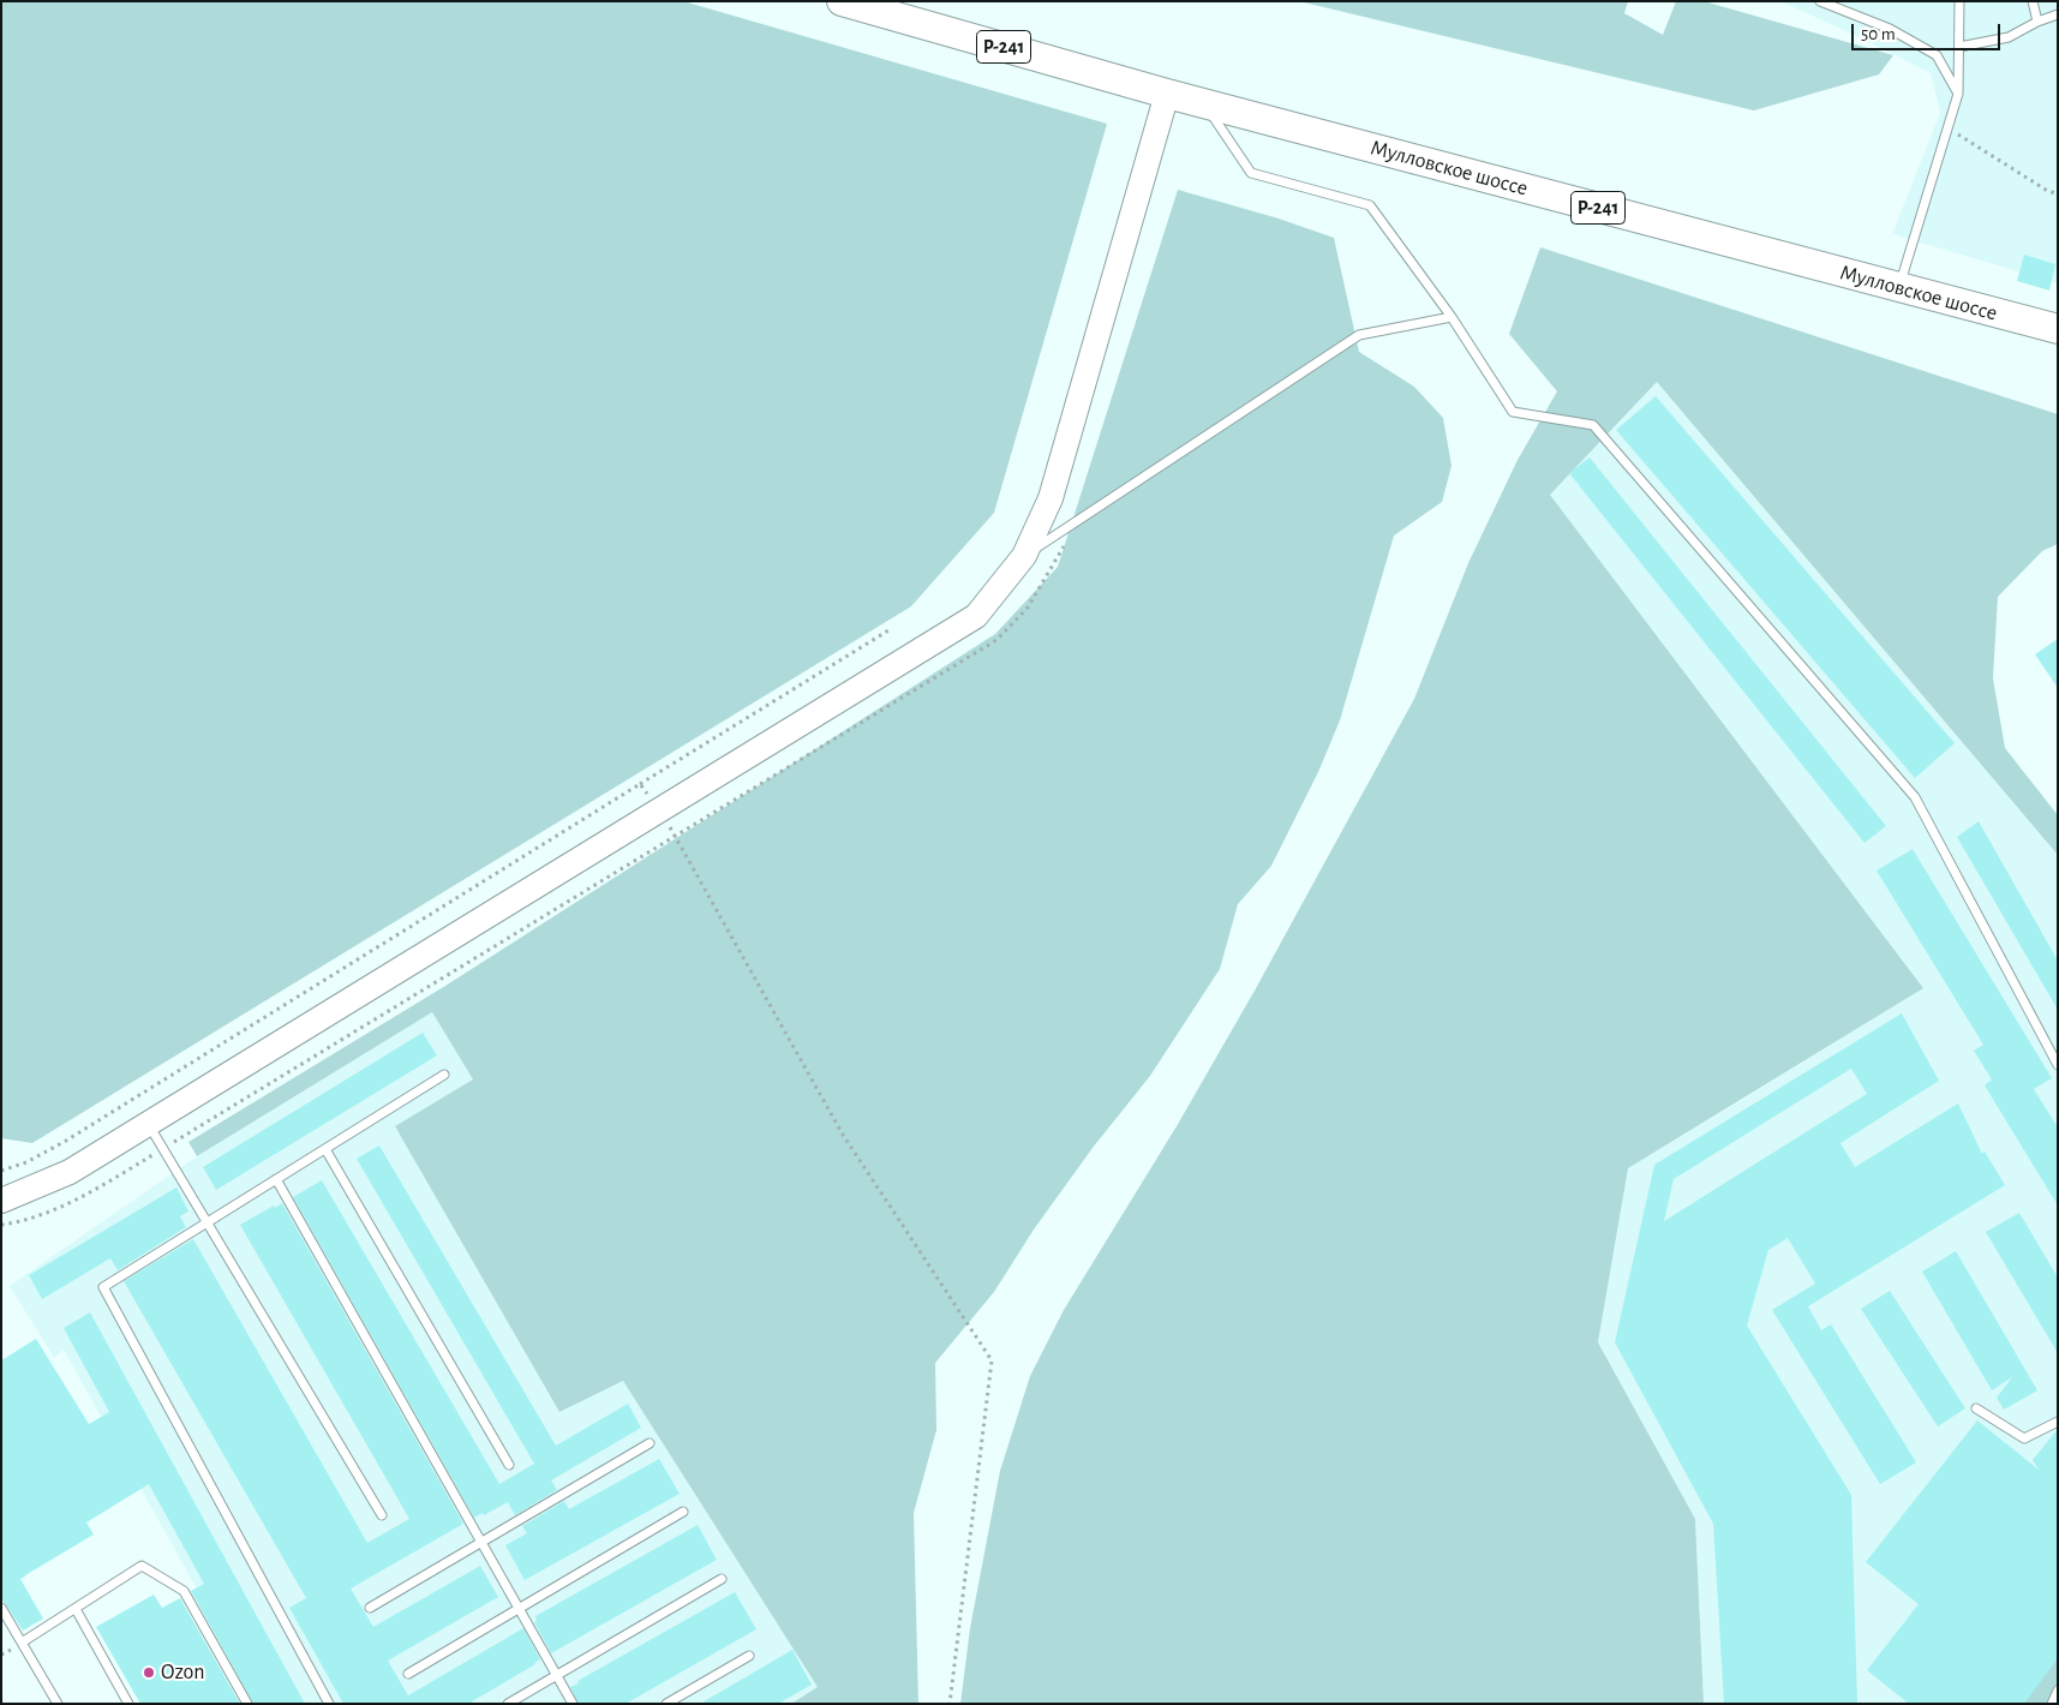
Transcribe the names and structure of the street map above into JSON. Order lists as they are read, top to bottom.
{
  "streets": {
    "highway": ["Р-241", "Мулловское шоссе"]
  },
  "places": ["Ozon"],
  "scale_bar": "50 m"
}
